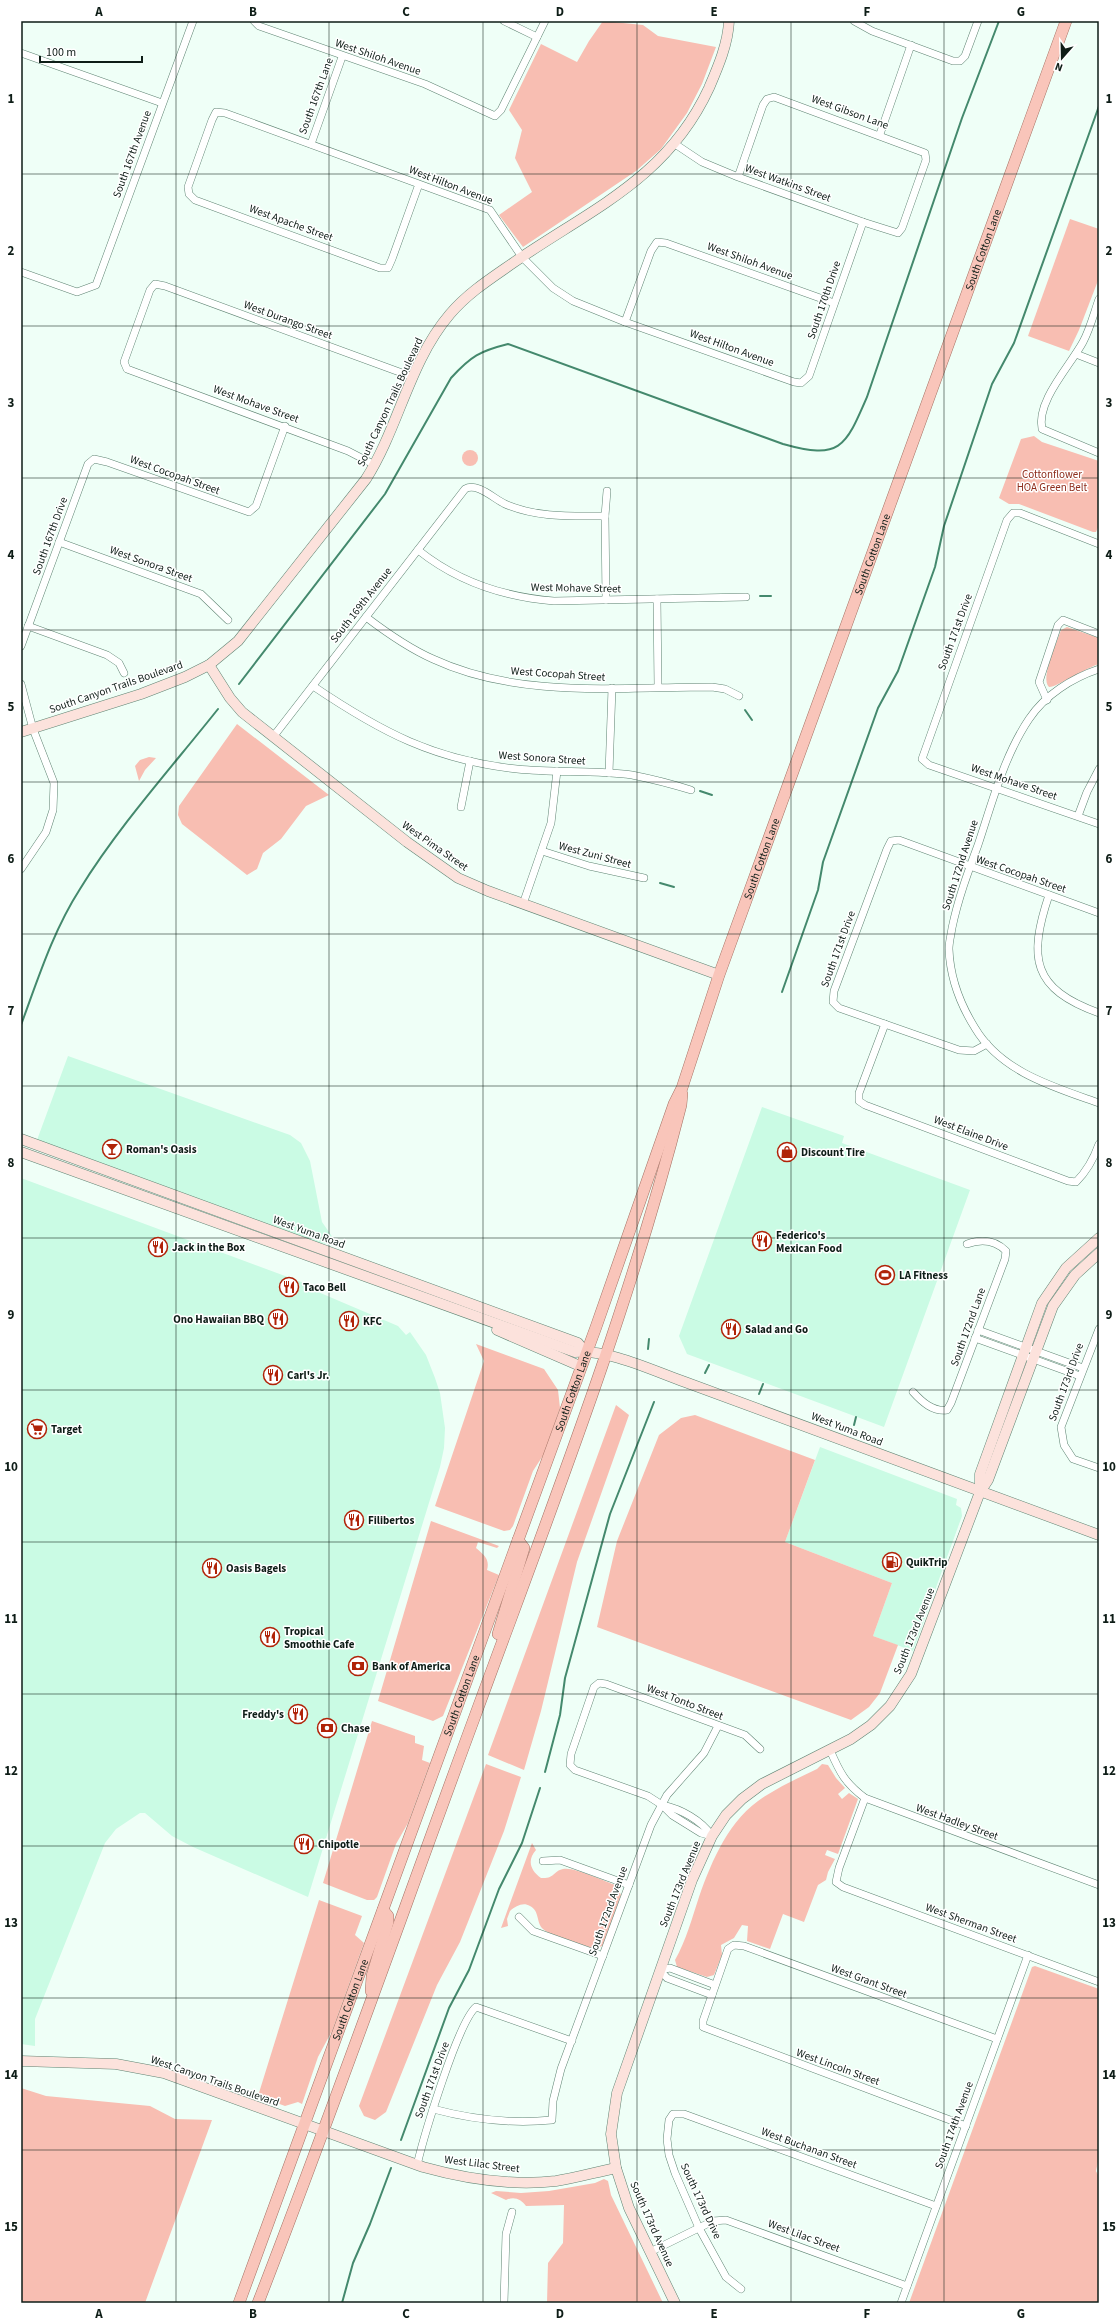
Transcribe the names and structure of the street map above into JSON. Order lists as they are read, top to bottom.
{
  "streets": {
    "main road": ["South Cotton Lane"],
    "street": [
      "West Shiloh Avenue",
      "South 167th Lane",
      "West Gibson Lane",
      "South 167th Avenue",
      "West Watkins Street",
      "West Hilton Avenue",
      "West Apache Street",
      "South 170th Drive",
      "West Durango Street",
      "South Canyon Trails Boulevard",
      "West Mohave Street",
      "West Cocopah Street",
      "South 167th Drive",
      "West Sonora Street",
      "South 169th Avenue",
      "South 171st Drive",
      "West Pima Street",
      "West Zuni Street",
      "South 172nd Avenue",
      "West Elaine Drive",
      "West Yuma Road",
      "South 172nd Lane",
      "South 173rd Drive",
      "South 173rd Avenue",
      "West Tonto Street",
      "West Hadley Street",
      "West Sherman Street",
      "West Grant Street",
      "West Lincoln Street",
      "West Canyon Trails Boulevard",
      "South 174th Avenue",
      "West Buchanan Street",
      "West Lilac Street"
    ]
  },
  "crossings": [
    ["West Shiloh Avenue", "South 167th Lane"],
    ["West Shiloh Avenue", "West Hilton Avenue"],
    ["West Shiloh Avenue", "South 170th Drive"],
    ["South 167th Lane", "West Hilton Avenue"],
    ["West Gibson Lane", "West Watkins Street"],
    ["West Watkins Street", "South 170th Drive"],
    ["West Watkins Street", "South Canyon Trails Boulevard"],
    ["West Hilton Avenue", "West Apache Street"],
    ["West Hilton Avenue", "South 170th Drive"],
    ["West Hilton Avenue", "South Canyon Trails Boulevard"],
    ["South Cotton Lane", "West Pima Street"],
    ["South Cotton Lane", "West Yuma Road"],
    ["South Cotton Lane", "West Canyon Trails Boulevard"],
    ["South Cotton Lane", "West Lilac Street"],
    ["West Durango Street", "South Canyon Trails Boulevard"],
    ["West Durango Street", "West Mohave Street"],
    ["South Canyon Trails Boulevard", "West Mohave Street"],
    ["South Canyon Trails Boulevard", "West Pima Street"],
    ["West Mohave Street", "West Cocopah Street"],
    ["West Mohave Street", "South 169th Avenue"],
    ["West Mohave Street", "South 171st Drive"],
    ["West Mohave Street", "South 172nd Avenue"],
    ["West Cocopah Street", "South 167th Drive"],
    ["West Cocopah Street", "South 169th Avenue"],
    ["West Cocopah Street", "South 171st Drive"],
    ["West Cocopah Street", "South 172nd Avenue"],
    ["South 167th Drive", "West Sonora Street"],
    ["West Sonora Street", "South 169th Avenue"],
    ["South 169th Avenue", "West Pima Street"],
    ["South 171st Drive", "South 172nd Avenue"],
    ["South 171st Drive", "West Elaine Drive"],
    ["South 171st Drive", "West Lilac Street"],
    ["South 172nd Avenue", "West Tonto Street"],
    ["West Yuma Road", "South 173rd Avenue"],
    ["South 173rd Drive", "West Buchanan Street"],
    ["South 173rd Drive", "West Lilac Street"],
    ["South 173rd Avenue", "West Hadley Street"],
    ["South 173rd Avenue", "West Lilac Street"],
    ["West Hadley Street", "West Sherman Street"],
    ["West Sherman Street", "South 174th Avenue"],
    ["West Grant Street", "South 174th Avenue"],
    ["West Lincoln Street", "South 174th Avenue"],
    ["West Canyon Trails Boulevard", "West Lilac Street"],
    ["South 174th Avenue", "West Buchanan Street"],
    ["South 174th Avenue", "West Lilac Street"]
  ],
  "parks": ["Cottonflower HOA Green Belt"],
  "places": {
    "bar": ["Roman's Oasis"],
    "shop": ["Discount Tire"],
    "restaurant": [
      "Federico's Mexican Food",
      "Jack in the Box",
      "Taco Bell",
      "Ono Hawaiian BBQ",
      "KFC",
      "Salad and Go",
      "Carl's Jr.",
      "Filibertos",
      "Oasis Bagels",
      "Tropical Smoothie Cafe",
      "Freddy's",
      "Chipotle"
    ],
    "sports": ["LA Fitness"],
    "supermarket": ["Target"],
    "fuel station": ["QuikTrip"],
    "bank": ["Bank of America", "Chase"]
  },
  "scale_bar": "100 m",
  "north": "bottom",
  "grid": {
    "columns": [
      "A",
      "B",
      "C",
      "D",
      "E",
      "F",
      "G"
    ],
    "rows": [
      "1",
      "2",
      "3",
      "4",
      "5",
      "6",
      "7",
      "8",
      "9",
      "10",
      "11",
      "12",
      "13",
      "14",
      "15"
    ]
  }
}
